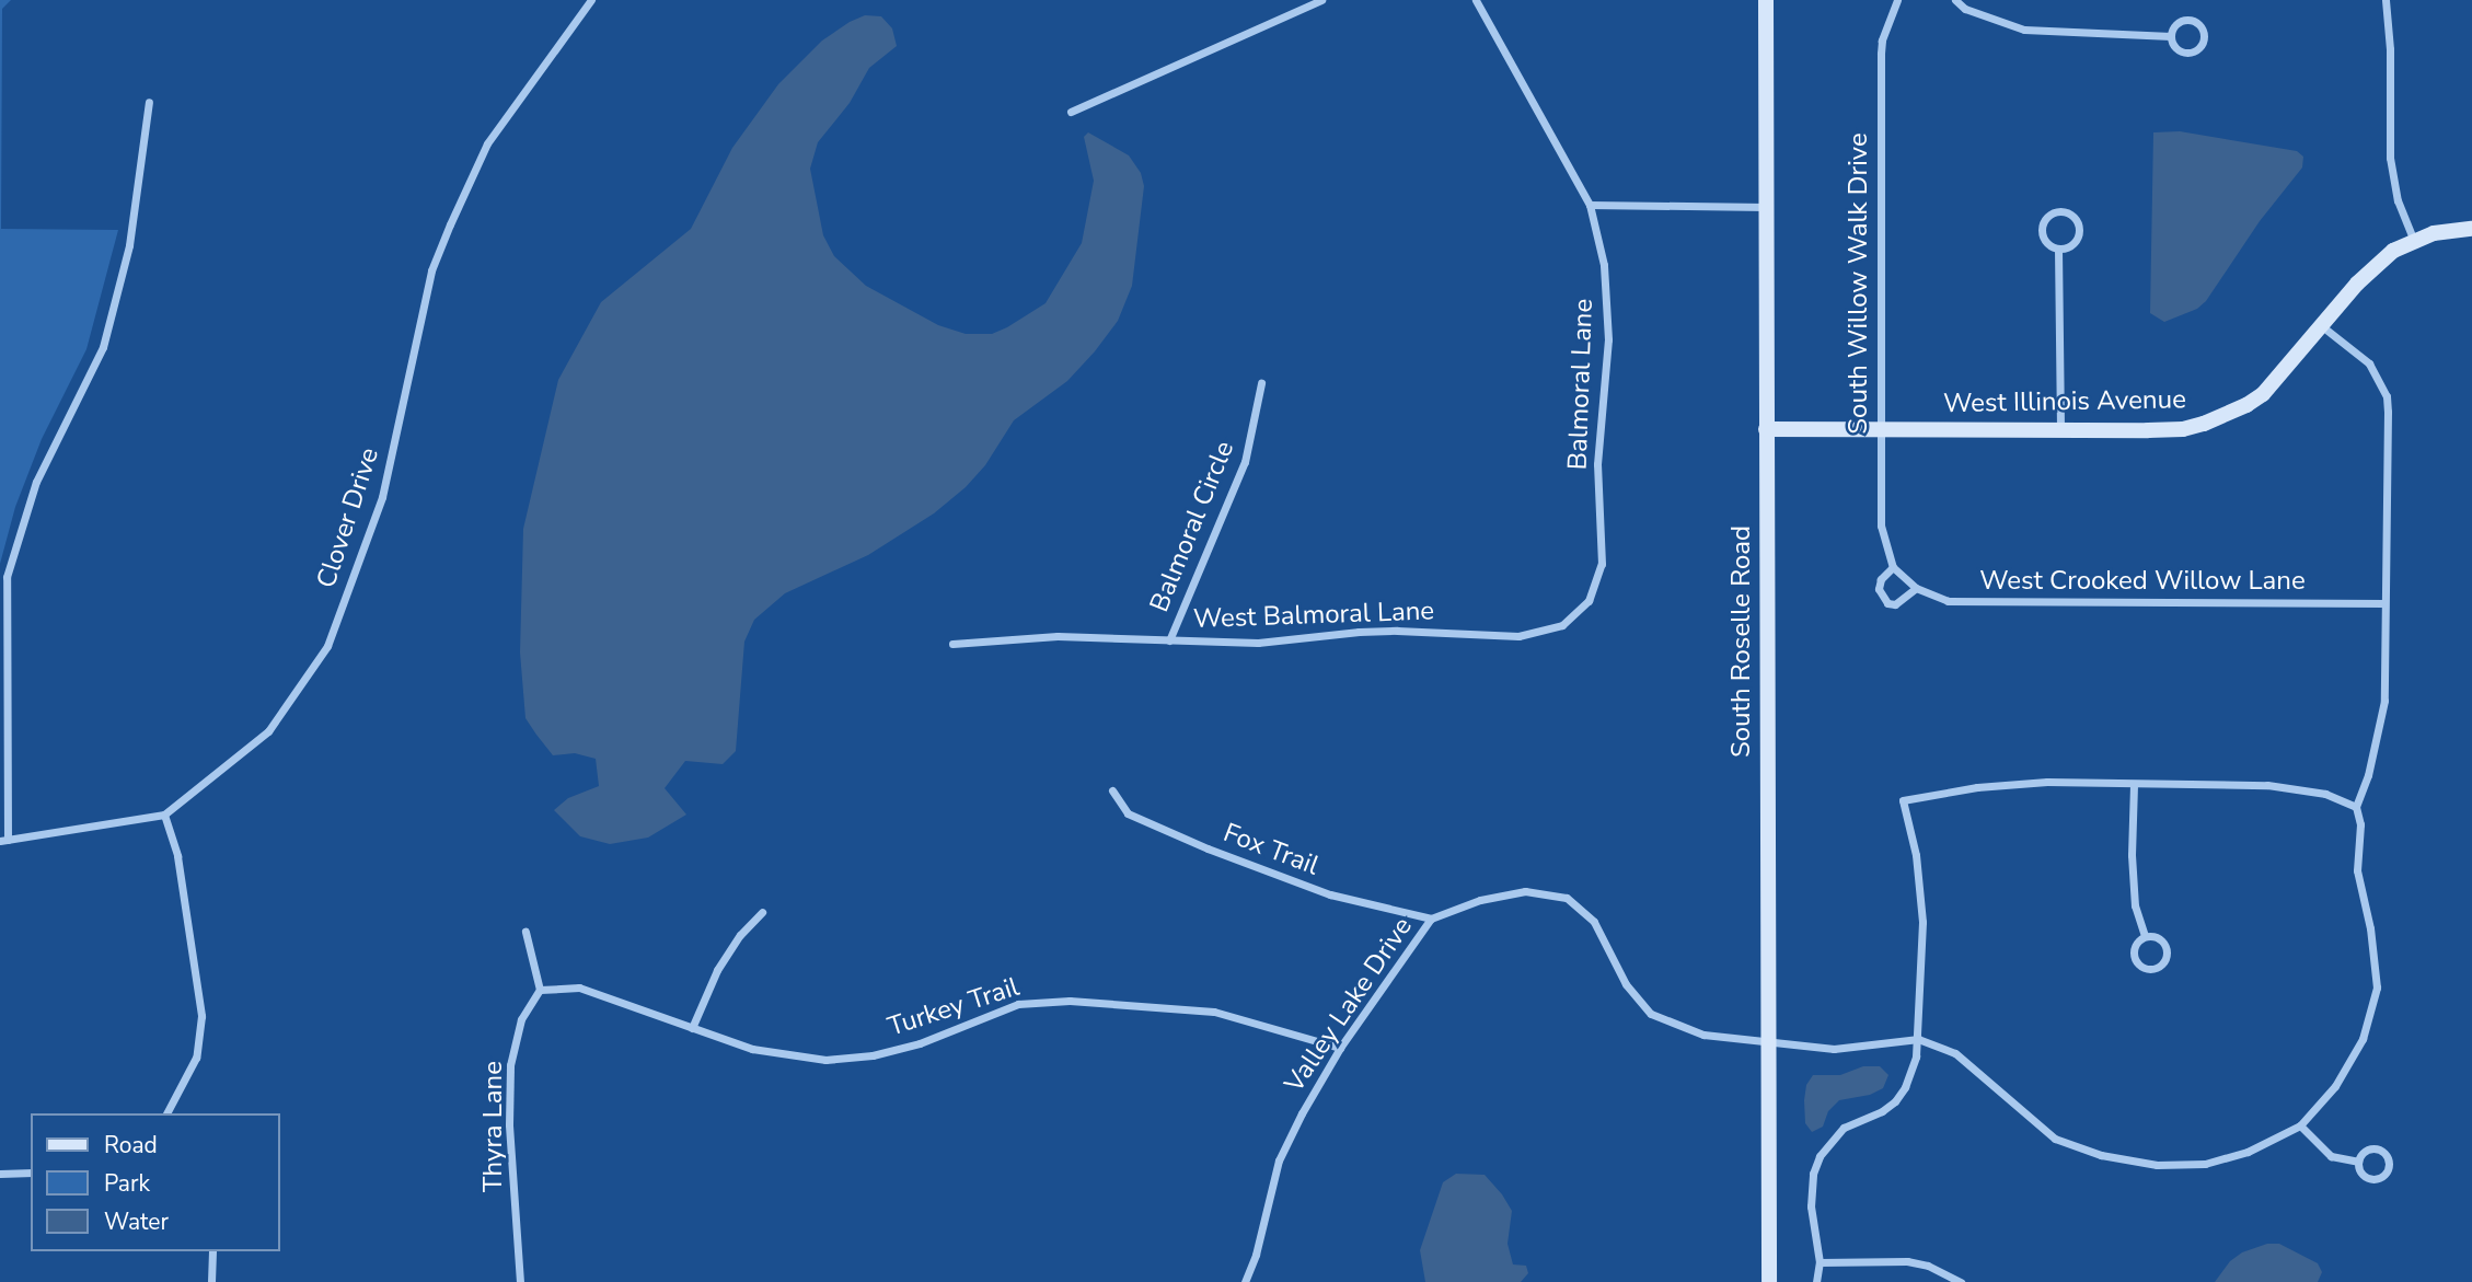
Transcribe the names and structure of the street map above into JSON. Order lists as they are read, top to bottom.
{
  "streets": {
    "main road": ["West Illinois Avenue", "South Roselle Road"],
    "street": [
      "South Willow Walk Drive",
      "Balmoral Lane",
      "Clover Drive",
      "Balmoral Circle",
      "West Crooked Willow Lane",
      "West Balmoral Lane",
      "Fox Trail",
      "Valley Lake Drive",
      "Turkey Trail",
      "Thyra Lane"
    ]
  },
  "crossings": [
    ["South Willow Walk Drive", "West Illinois Avenue"],
    ["South Willow Walk Drive", "West Crooked Willow Lane"],
    ["Balmoral Lane", "West Balmoral Lane"],
    ["West Illinois Avenue", "South Roselle Road"],
    ["Balmoral Circle", "West Balmoral Lane"],
    ["South Roselle Road", "Valley Lake Drive"],
    ["Fox Trail", "Valley Lake Drive"],
    ["Valley Lake Drive", "Turkey Trail"],
    ["Turkey Trail", "Thyra Lane"]
  ],
  "legend": ["Road", "Park", "Water"]
}
